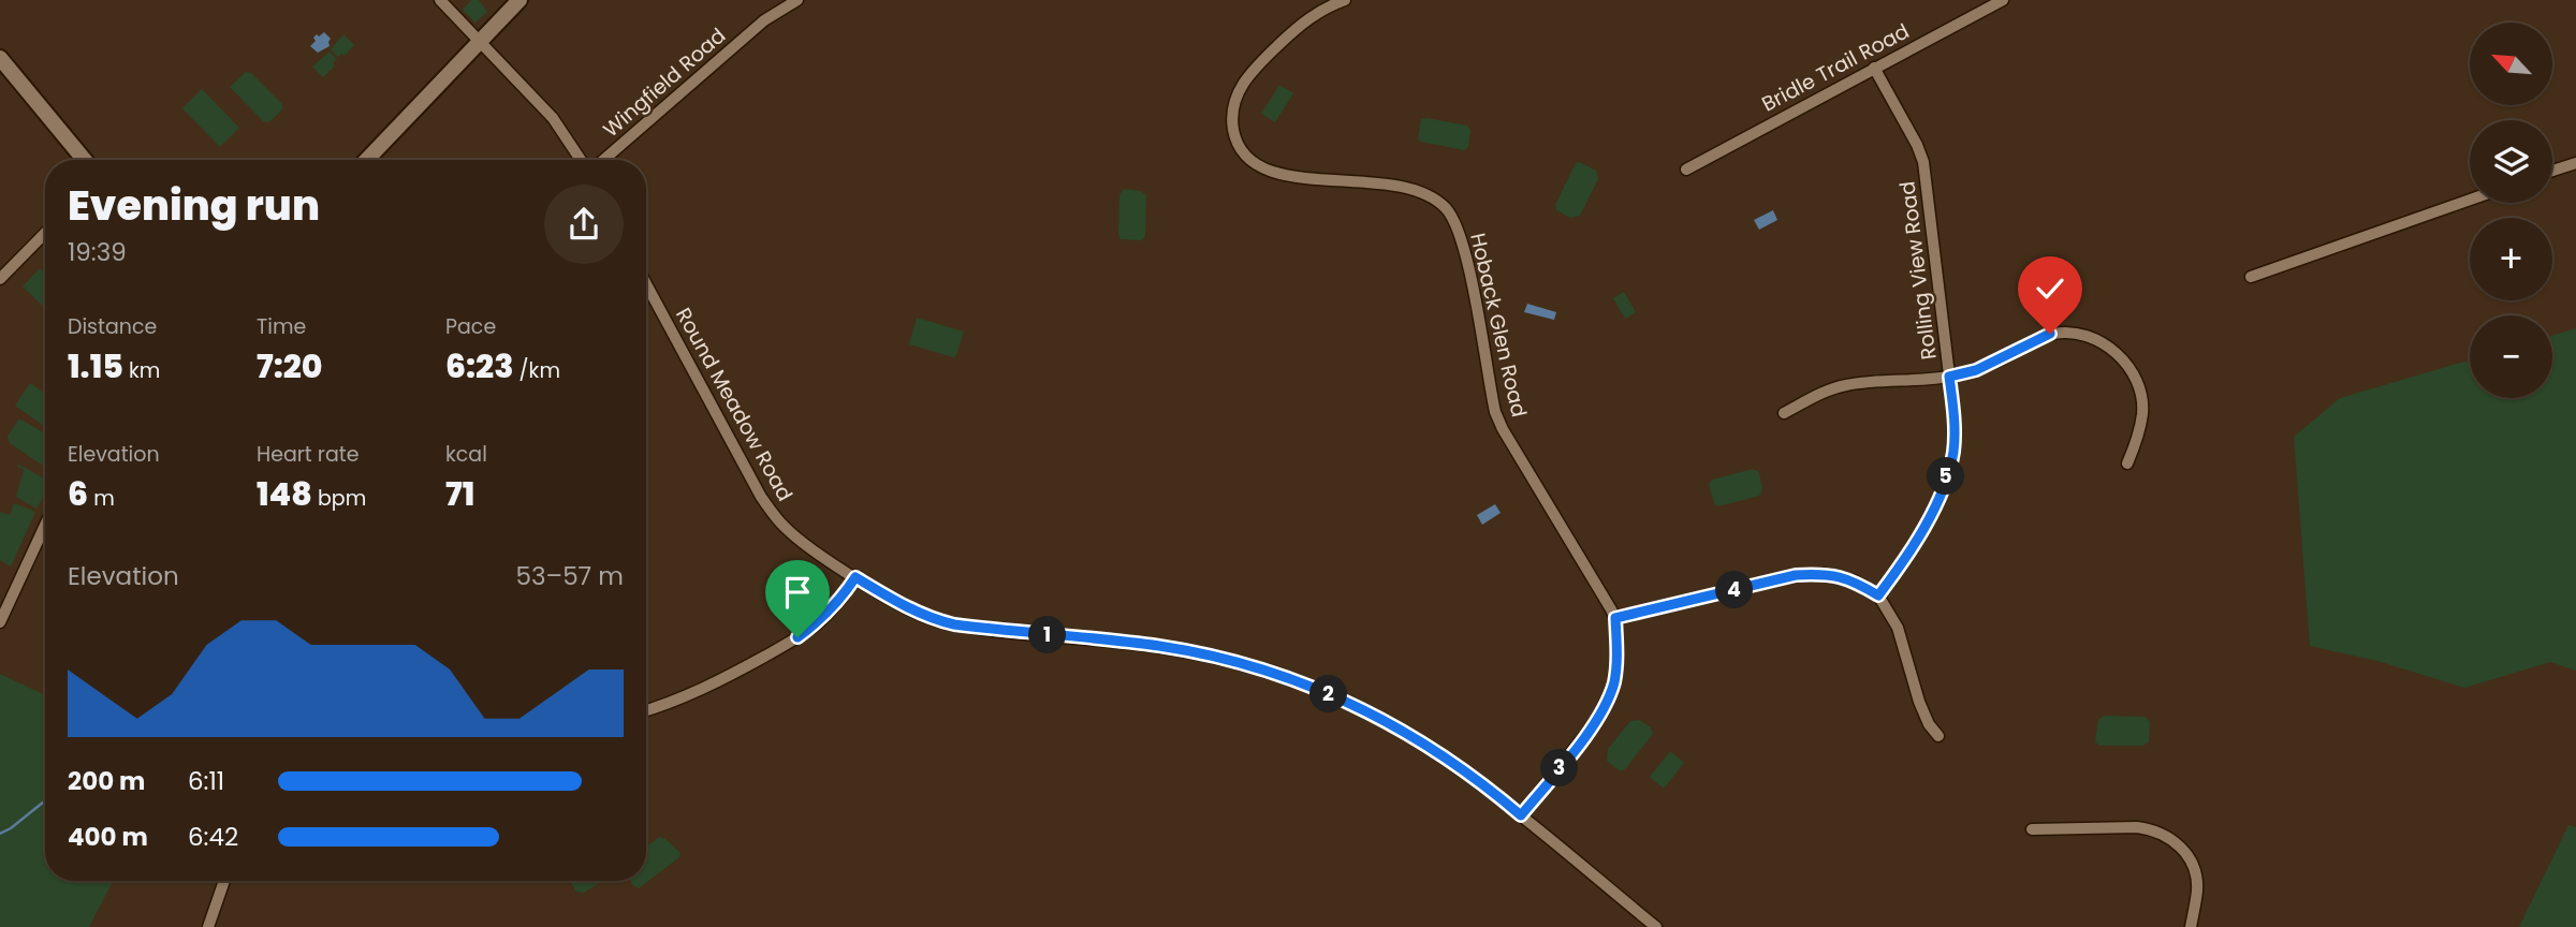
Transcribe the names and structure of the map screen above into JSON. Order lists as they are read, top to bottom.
{
  "streets": {
    "street": [
      "Bridle Trail Road",
      "Wingfield Road",
      "Rolling View Road",
      "Hoback Glen Road",
      "Round Meadow Road"
    ]
  },
  "crossings": [
    ["Bridle Trail Road", "Rolling View Road"],
    ["Hoback Glen Road", "Round Meadow Road"]
  ],
  "north": "top left",
  "page": {
    "map_buttons": ["+", "−"],
    "heading": ["Evening run", "19:39"],
    "stats": [
      ["Distance", "1.15 km"],
      ["Time", "7:20"],
      ["Pace", "6:23 /km"],
      ["Elevation", "6 m"],
      ["Heart rate", "148 bpm"],
      ["kcal", "71"]
    ],
    "pins": [
      "5",
      "4",
      "1",
      "2",
      "3"
    ],
    "chart": ["Elevation", "53–57 m"],
    "list": [
      {
        "name": "200 m",
        "note": "6:11"
      },
      {
        "name": "400 m",
        "note": "6:42"
      }
    ]
  }
}
